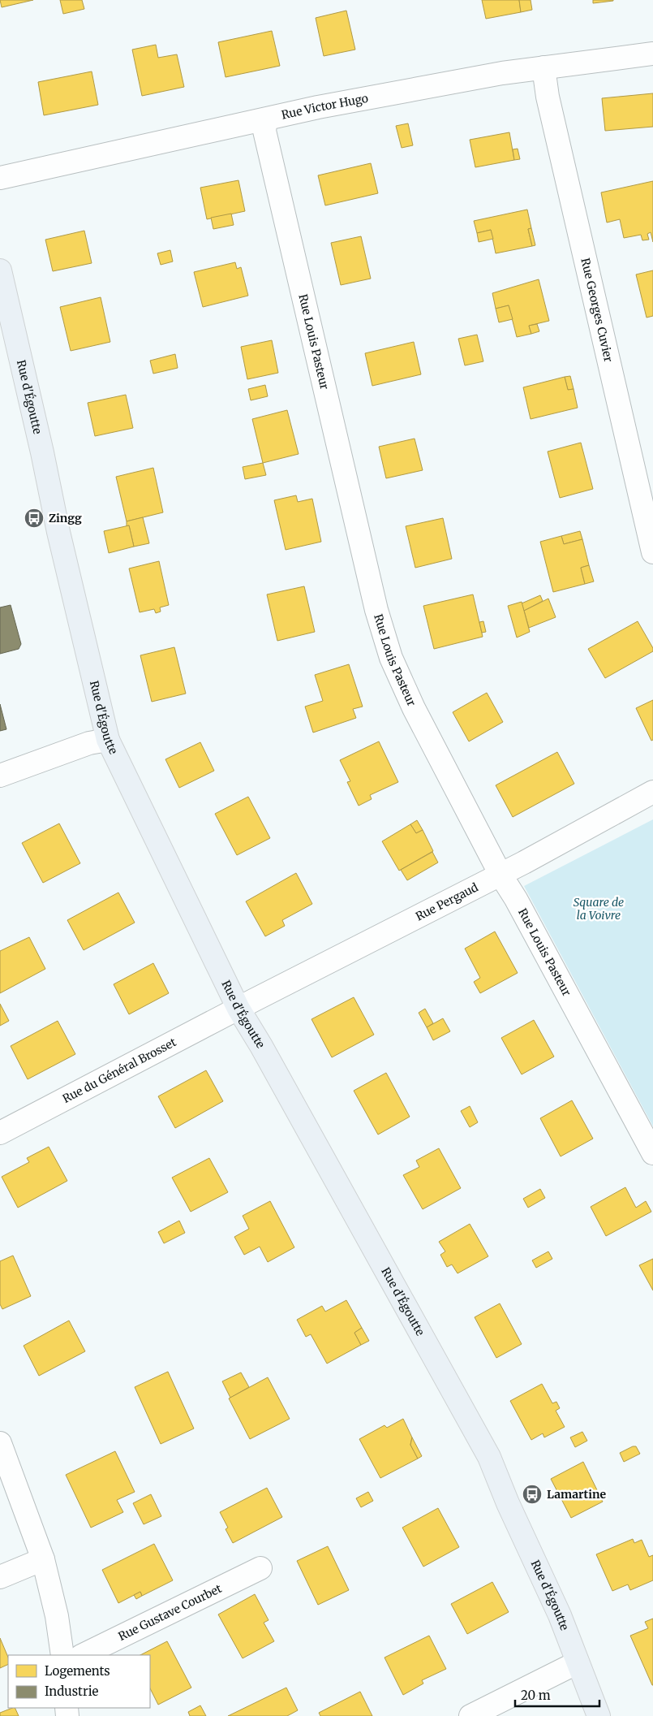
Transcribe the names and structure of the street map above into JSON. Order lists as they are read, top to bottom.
{
  "streets": {
    "main road": ["Rue d'Égoutte"],
    "street": [
      "Rue Victor Hugo",
      "Rue Georges Cuvier",
      "Rue Louis Pasteur",
      "Rue Pergaud",
      "Rue du Général Brosset",
      "Rue Gustave Courbet"
    ]
  },
  "crossings": [
    ["Rue Victor Hugo", "Rue Georges Cuvier"],
    ["Rue Victor Hugo", "Rue Louis Pasteur"],
    ["Rue Louis Pasteur", "Rue Pergaud"],
    ["Rue d'Égoutte", "Rue Pergaud"],
    ["Rue d'Égoutte", "Rue du Général Brosset"],
    ["Rue Pergaud", "Rue du Général Brosset"]
  ],
  "parks": ["Square de la Voivre"],
  "places": {
    "bus stop": ["Zingg", "Lamartine"]
  },
  "legend": ["Logements", "Industrie"],
  "scale_bar": "20 m"
}
